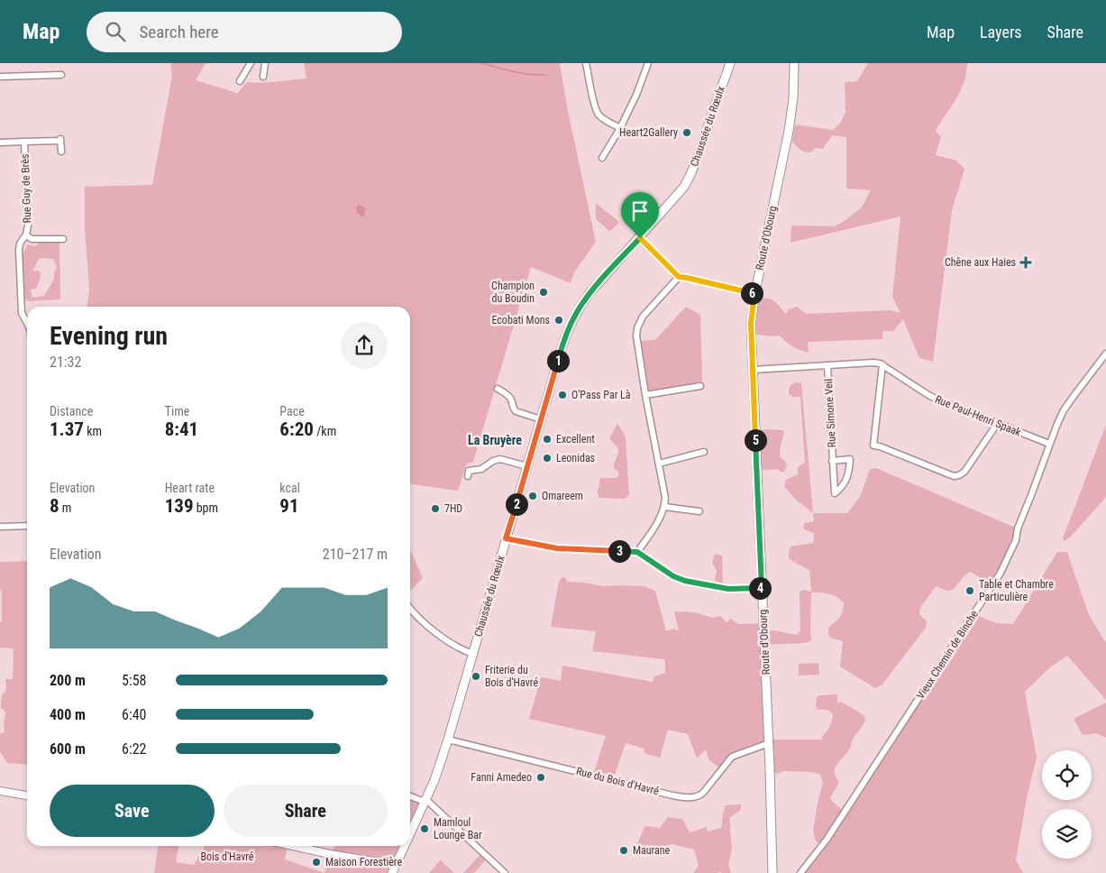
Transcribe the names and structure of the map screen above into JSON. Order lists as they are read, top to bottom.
{
  "streets": {
    "main road": ["Chaussée du Rœulx", "Route d'Obourg"],
    "street": [
      "Rue Guy de Brès",
      "Rue Simone Veil",
      "Rue Paul-Henri Spaak",
      "Vieux Chemin de Binche",
      "Rue du Bois d'Havré"
    ]
  },
  "crossings": [
    ["Chaussée du Rœulx", "Rue du Bois d'Havré"],
    ["Route d'Obourg", "Rue du Bois d'Havré"],
    ["Rue Paul-Henri Spaak", "Vieux Chemin de Binche"]
  ],
  "districts": ["La Bruyère"],
  "parks": ["Bois d'Havré"],
  "places": {
    "other": [
      "Heart2Gallery",
      "Champion du Boudin",
      "Ecobati Mons",
      "O'Pass Par Là",
      "Excellent",
      "Leonidas",
      "Omareem",
      "7HD",
      "Table et Chambre Particulière",
      "Friterie du Bois d'Havré",
      "Fanni Amedeo",
      "Mamloul Lounge Bar",
      "Maurane",
      "Maison Forestière"
    ],
    "health": ["Chêne aux Haies"]
  },
  "page": {
    "header": "Map",
    "search": "Search here",
    "nav": ["Map", "Layers", "Share"],
    "pins": [
      "6",
      "1",
      "5",
      "2",
      "3",
      "4"
    ],
    "heading": ["Evening run", "21:32"],
    "stats": [
      ["Distance", "1.37 km"],
      ["Time", "8:41"],
      ["Pace", "6:20 /km"],
      ["Elevation", "8 m"],
      ["Heart rate", "139 bpm"],
      ["kcal", "91"]
    ],
    "chart": ["Elevation", "210–217 m"],
    "list": [
      {
        "name": "200 m",
        "note": "5:58"
      },
      {
        "name": "400 m",
        "note": "6:40"
      },
      {
        "name": "600 m",
        "note": "6:22"
      }
    ],
    "buttons": ["Save", "Share"]
  }
}
